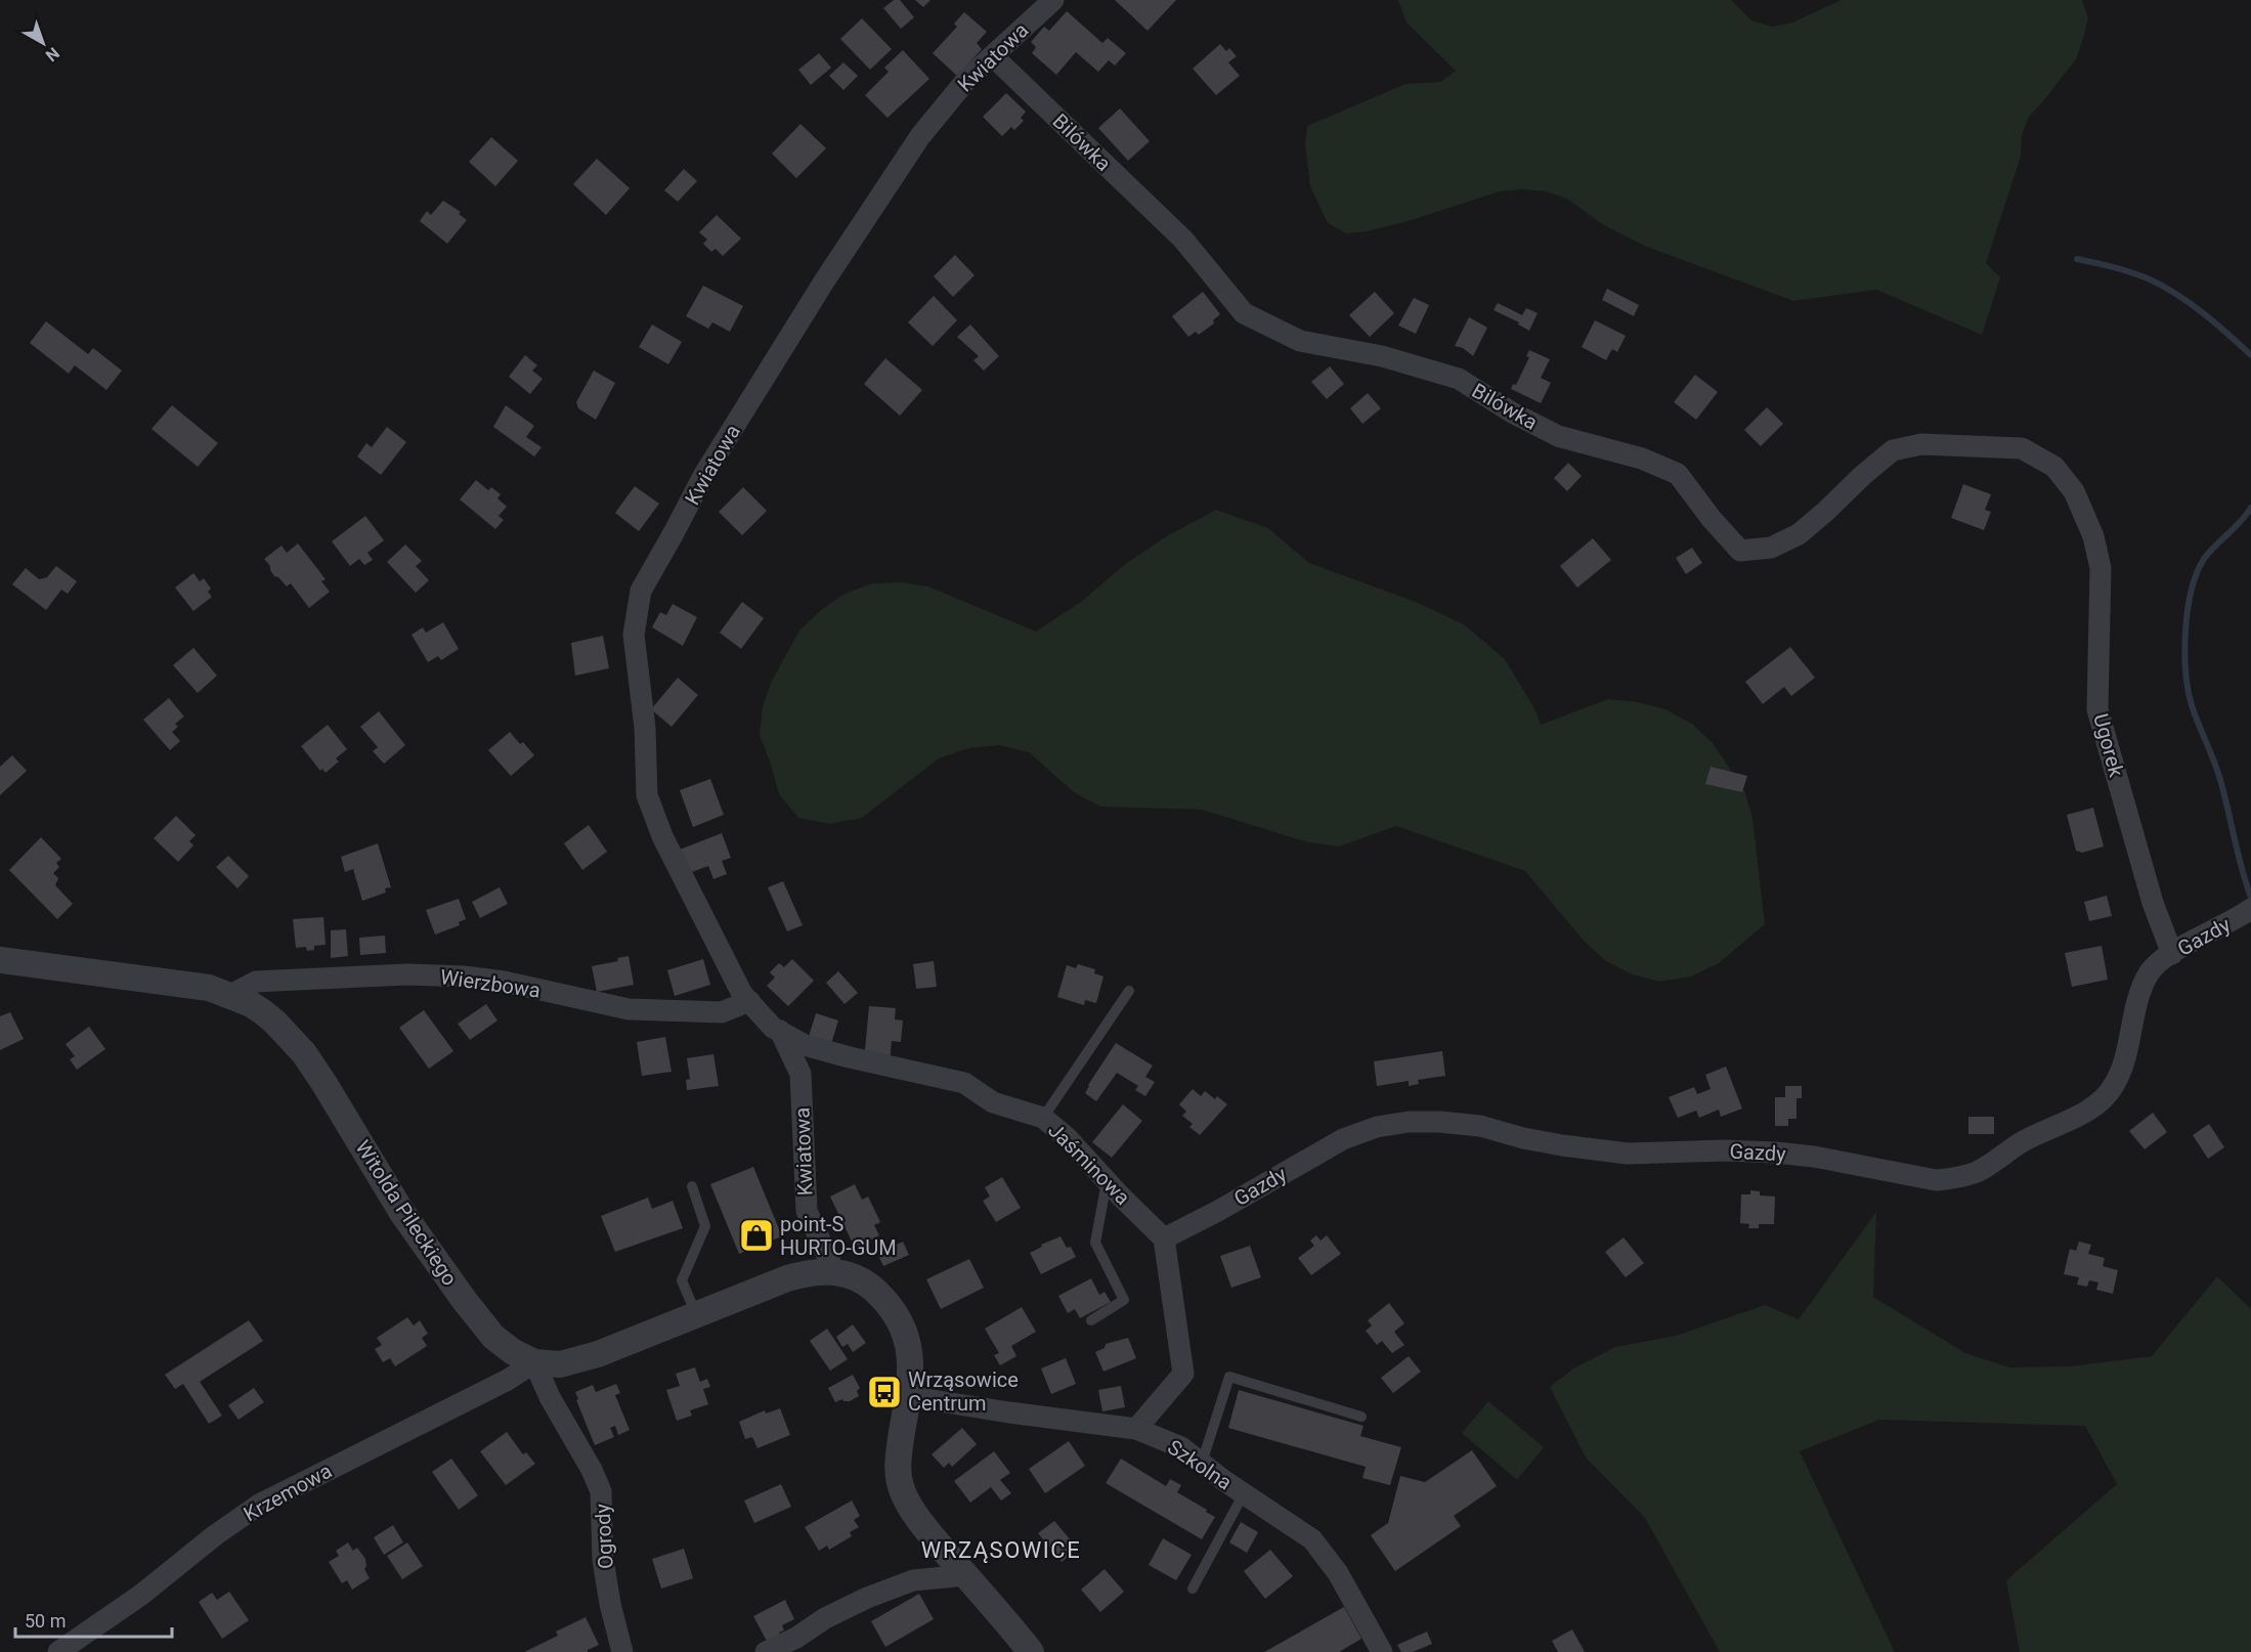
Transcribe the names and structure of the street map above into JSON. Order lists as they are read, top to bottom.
{
  "streets": {
    "street": [
      "Kwiatowa",
      "Bilówka",
      "Ugorek",
      "Gazdy",
      "Wierzbowa",
      "Jaśminowa",
      "Witolda Pileckiego",
      "Szkolna",
      "Krzemowa",
      "Ogrody"
    ]
  },
  "crossings": [
    ["Kwiatowa", "Bilówka"],
    ["Kwiatowa", "Wierzbowa"],
    ["Kwiatowa", "Jaśminowa"],
    ["Kwiatowa", "Witolda Pileckiego"],
    ["Bilówka", "Ugorek"],
    ["Ugorek", "Gazdy"],
    ["Gazdy", "Jaśminowa"],
    ["Wierzbowa", "Jaśminowa"],
    ["Wierzbowa", "Witolda Pileckiego"],
    ["Witolda Pileckiego", "Krzemowa"],
    ["Witolda Pileckiego", "Ogrody"],
    ["Krzemowa", "Ogrody"]
  ],
  "districts": ["WRZĄSOWICE"],
  "places": {
    "shop": ["point-S HURTO-GUM"],
    "bus stop": ["Wrząsowice Centrum"]
  },
  "scale_bar": "50 m",
  "north": "bottom right"
}
